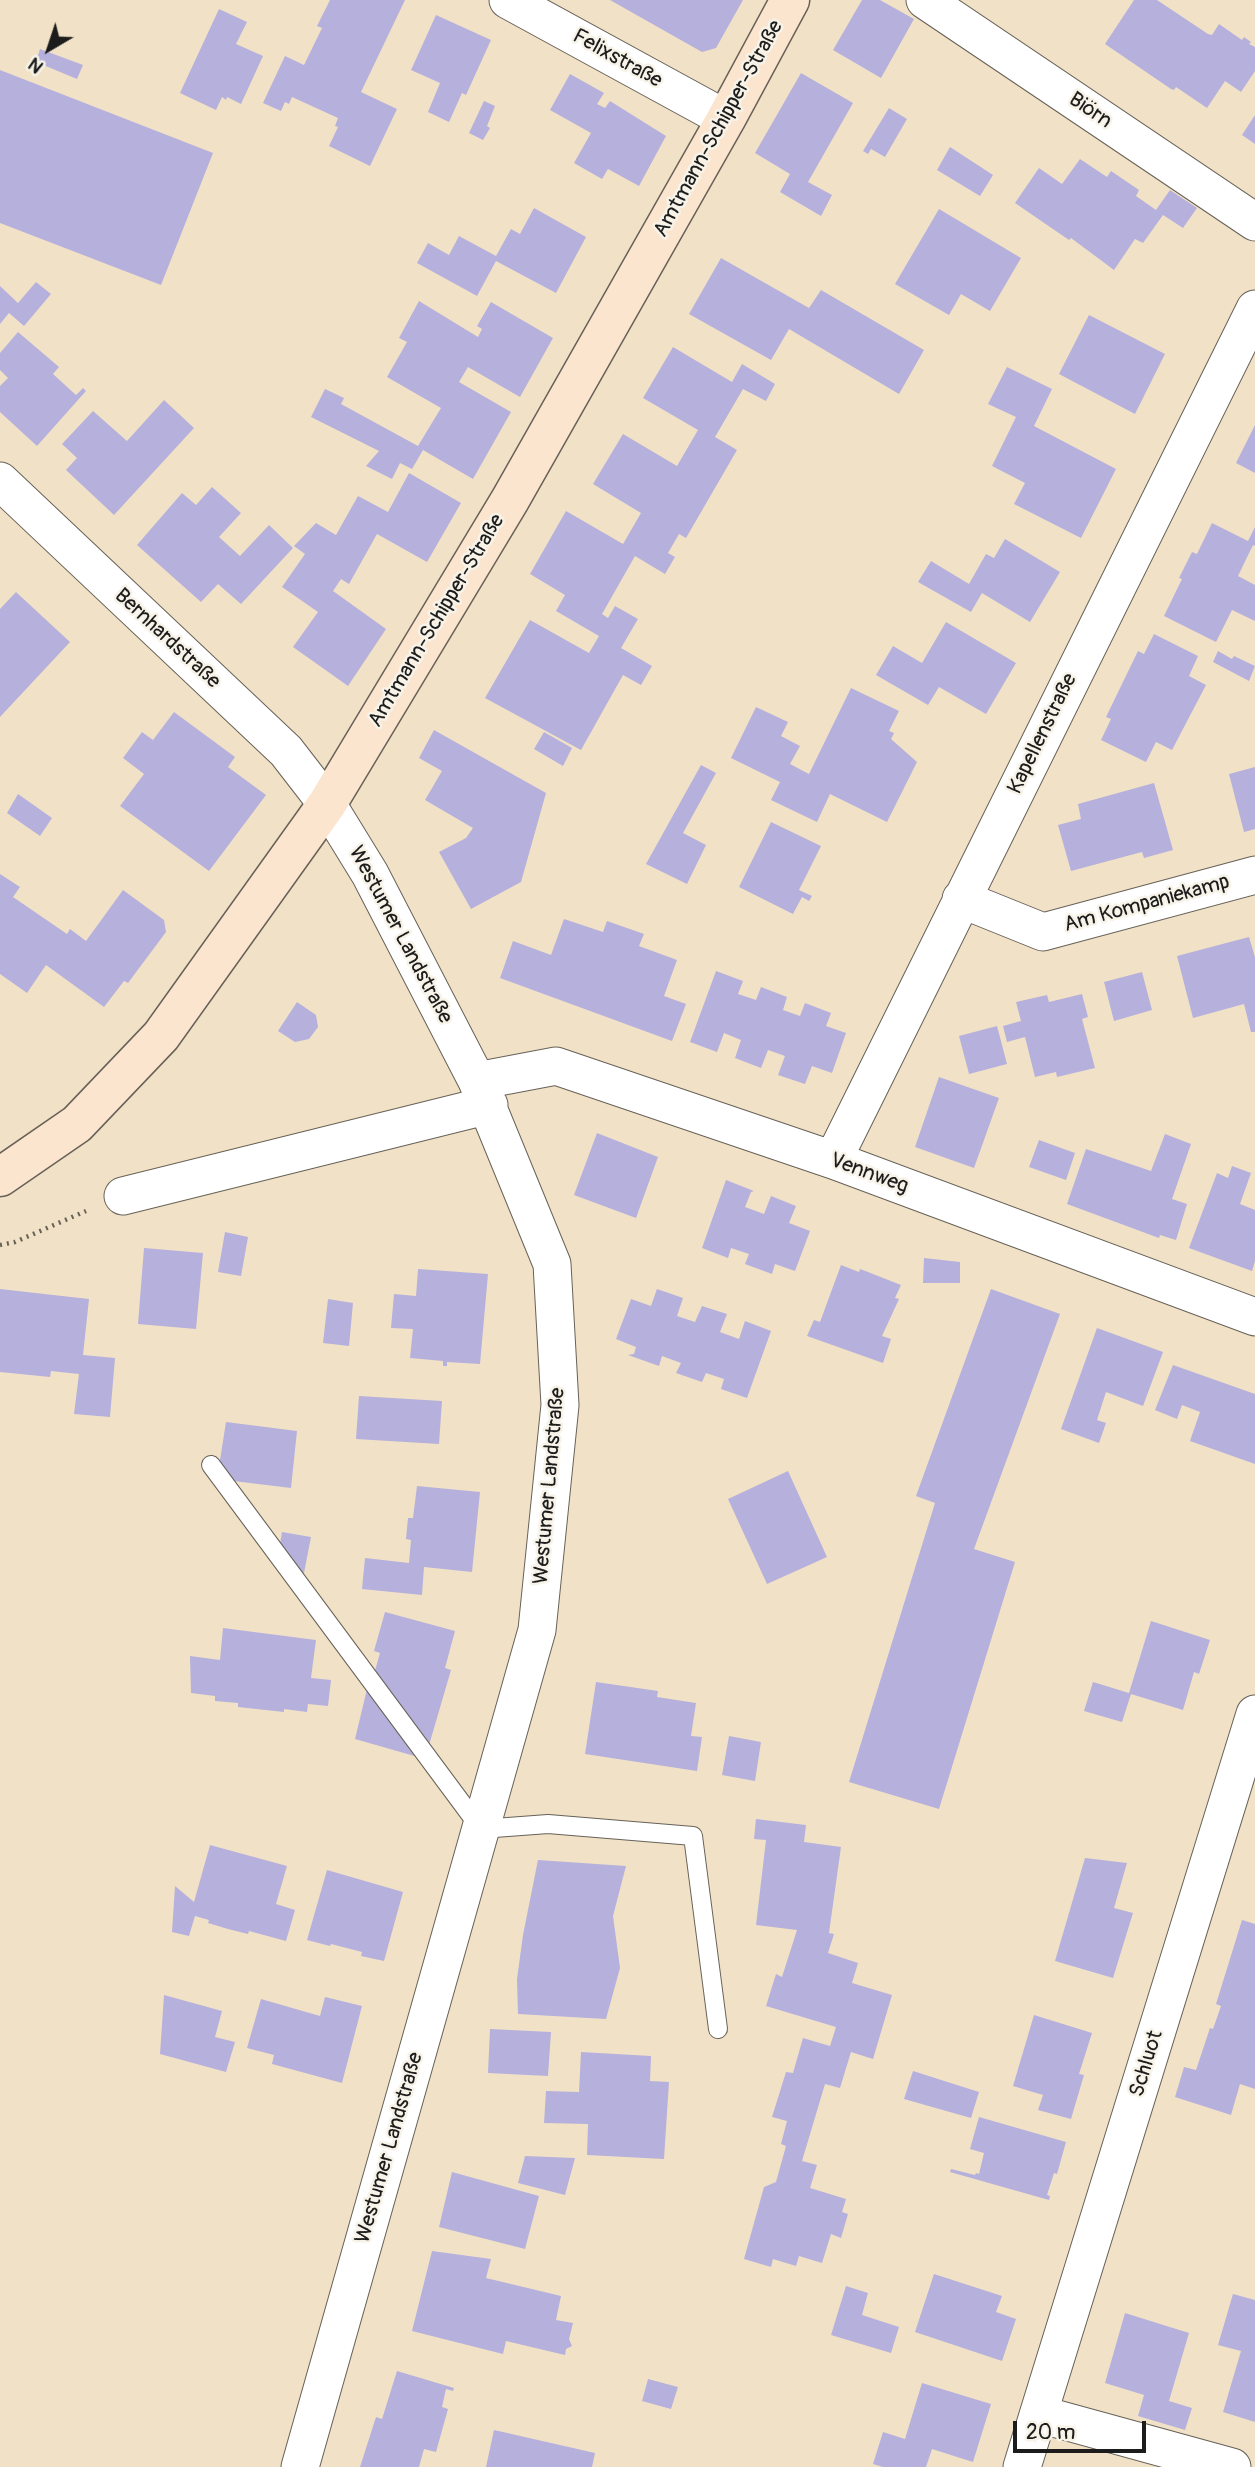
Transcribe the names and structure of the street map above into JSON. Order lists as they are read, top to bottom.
{
  "streets": {
    "street": [
      "Felixstraße",
      "Biörn",
      "Amtmann-Schipper-Straße",
      "Bernhardstraße",
      "Kapellenstraße",
      "Am Kompaniekamp",
      "Westumer Landstraße",
      "Vennweg",
      "Schluot"
    ]
  },
  "crossings": [
    ["Felixstraße", "Amtmann-Schipper-Straße"],
    ["Amtmann-Schipper-Straße", "Bernhardstraße"],
    ["Amtmann-Schipper-Straße", "Westumer Landstraße"],
    ["Bernhardstraße", "Westumer Landstraße"],
    ["Kapellenstraße", "Am Kompaniekamp"],
    ["Kapellenstraße", "Vennweg"],
    ["Westumer Landstraße", "Vennweg"]
  ],
  "scale_bar": "20 m",
  "north": "bottom left"
}
